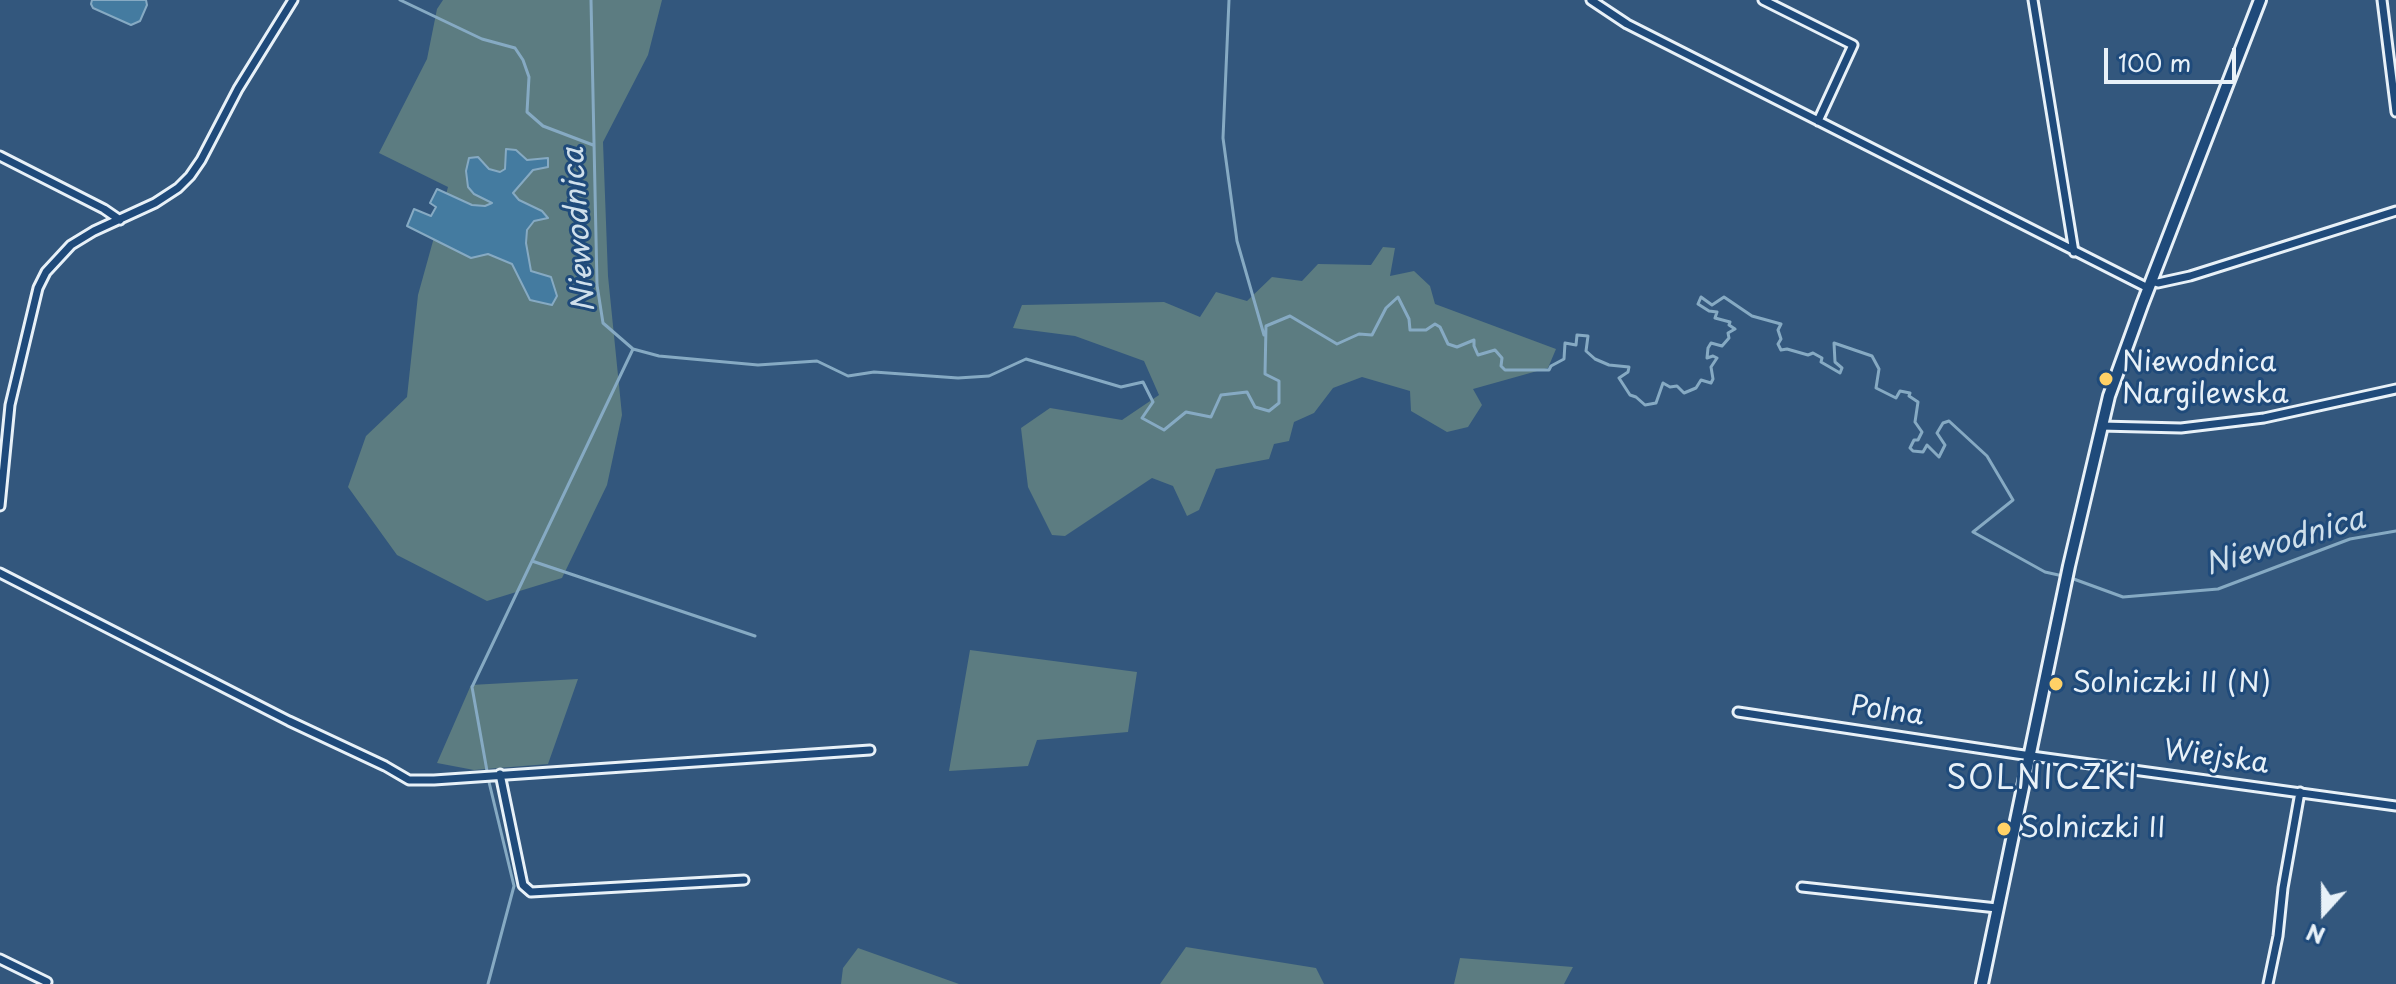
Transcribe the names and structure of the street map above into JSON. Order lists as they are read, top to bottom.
{
  "streets": {
    "street": ["Polna", "Wiejska"]
  },
  "crossings": [
    ["Polna", "Wiejska"]
  ],
  "districts": ["SOLNICZKI"],
  "water": ["Niewodnica"],
  "places": ["Niewodnica Nargilewska", "Solniczki II (N)", "Solniczki II"],
  "scale_bar": "100 m",
  "north": "bottom"
}
